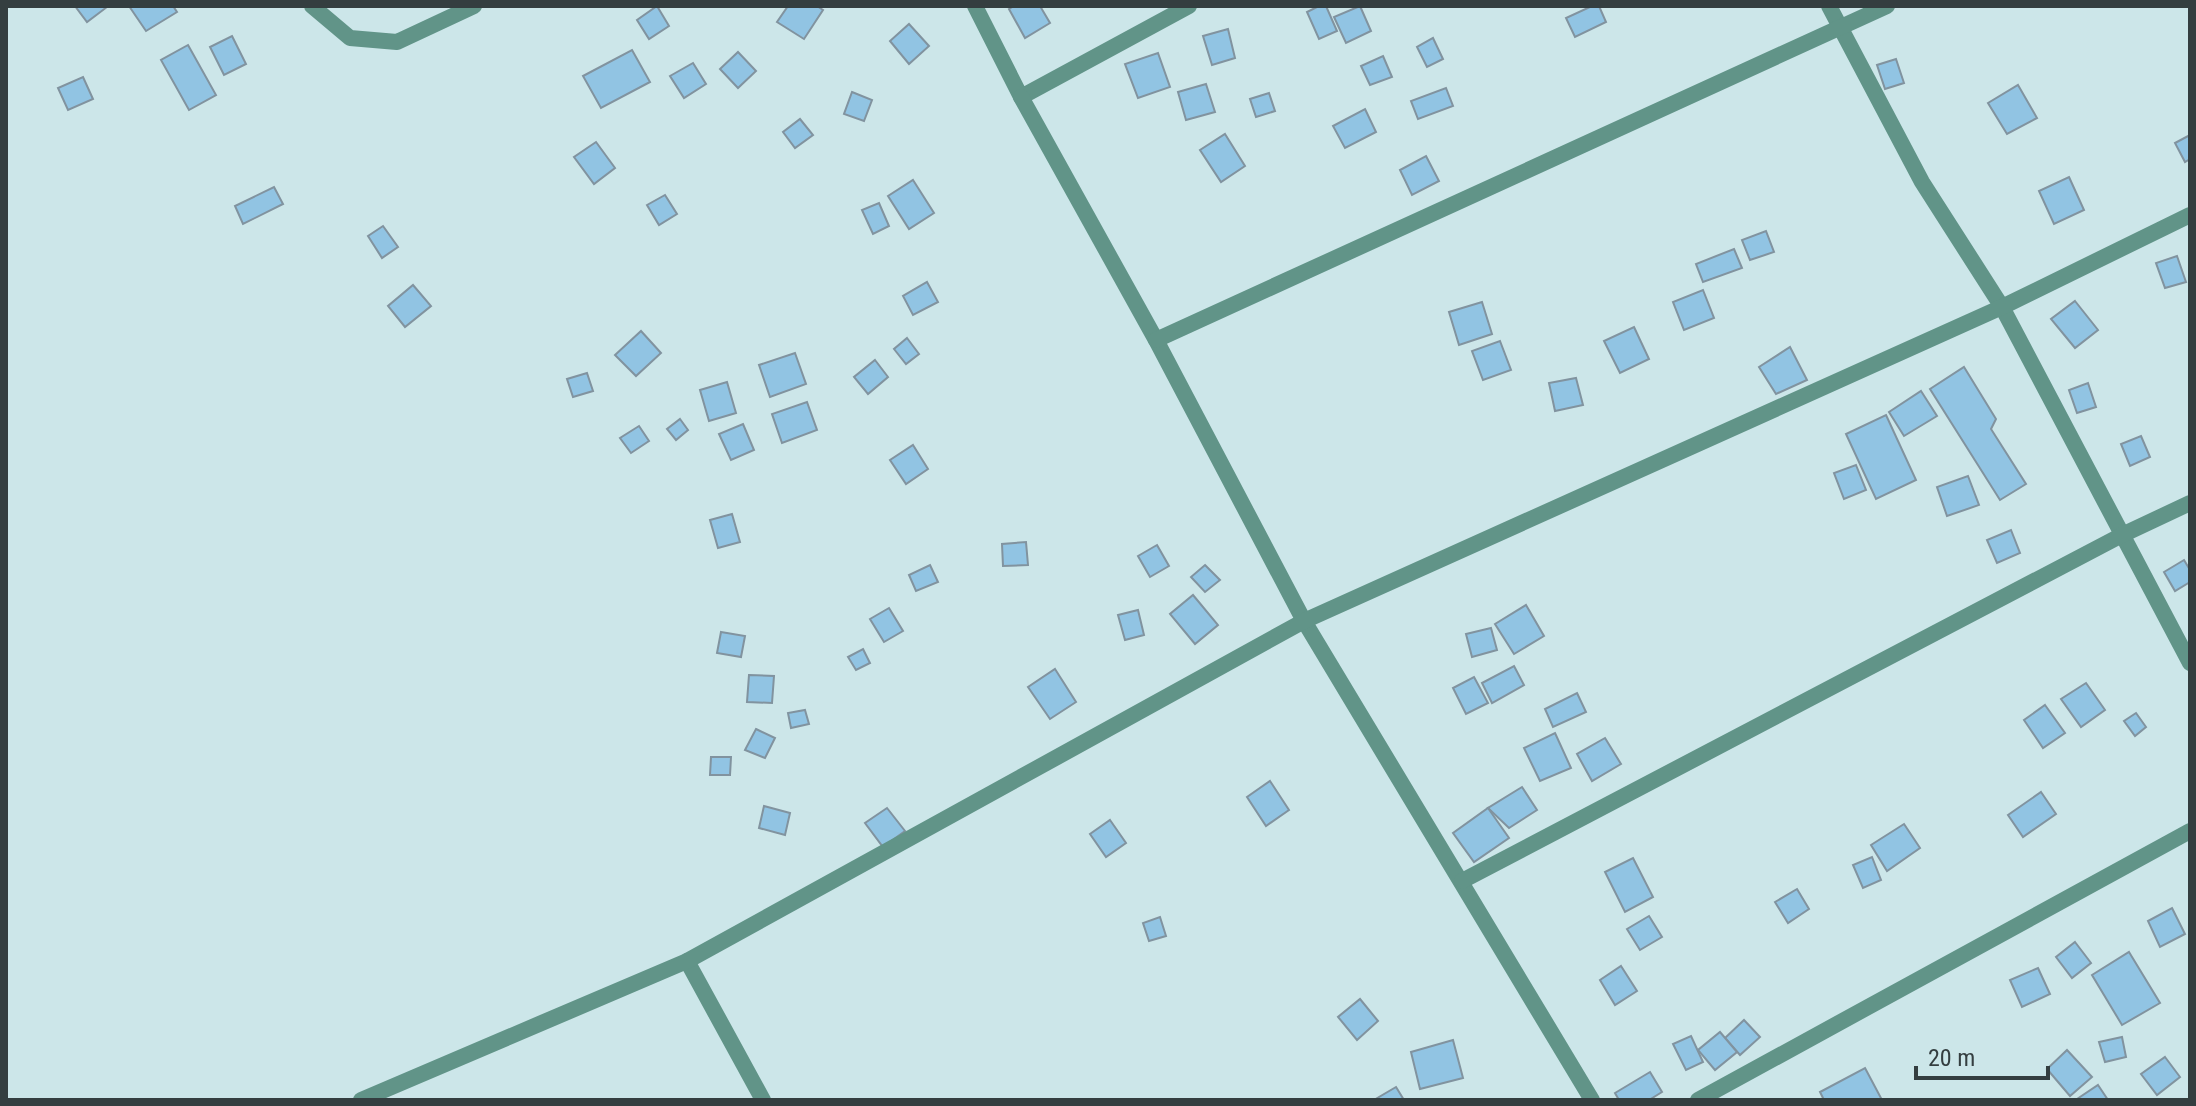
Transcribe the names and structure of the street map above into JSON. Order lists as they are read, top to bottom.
{
  "scale_bar": "20 m"
}
